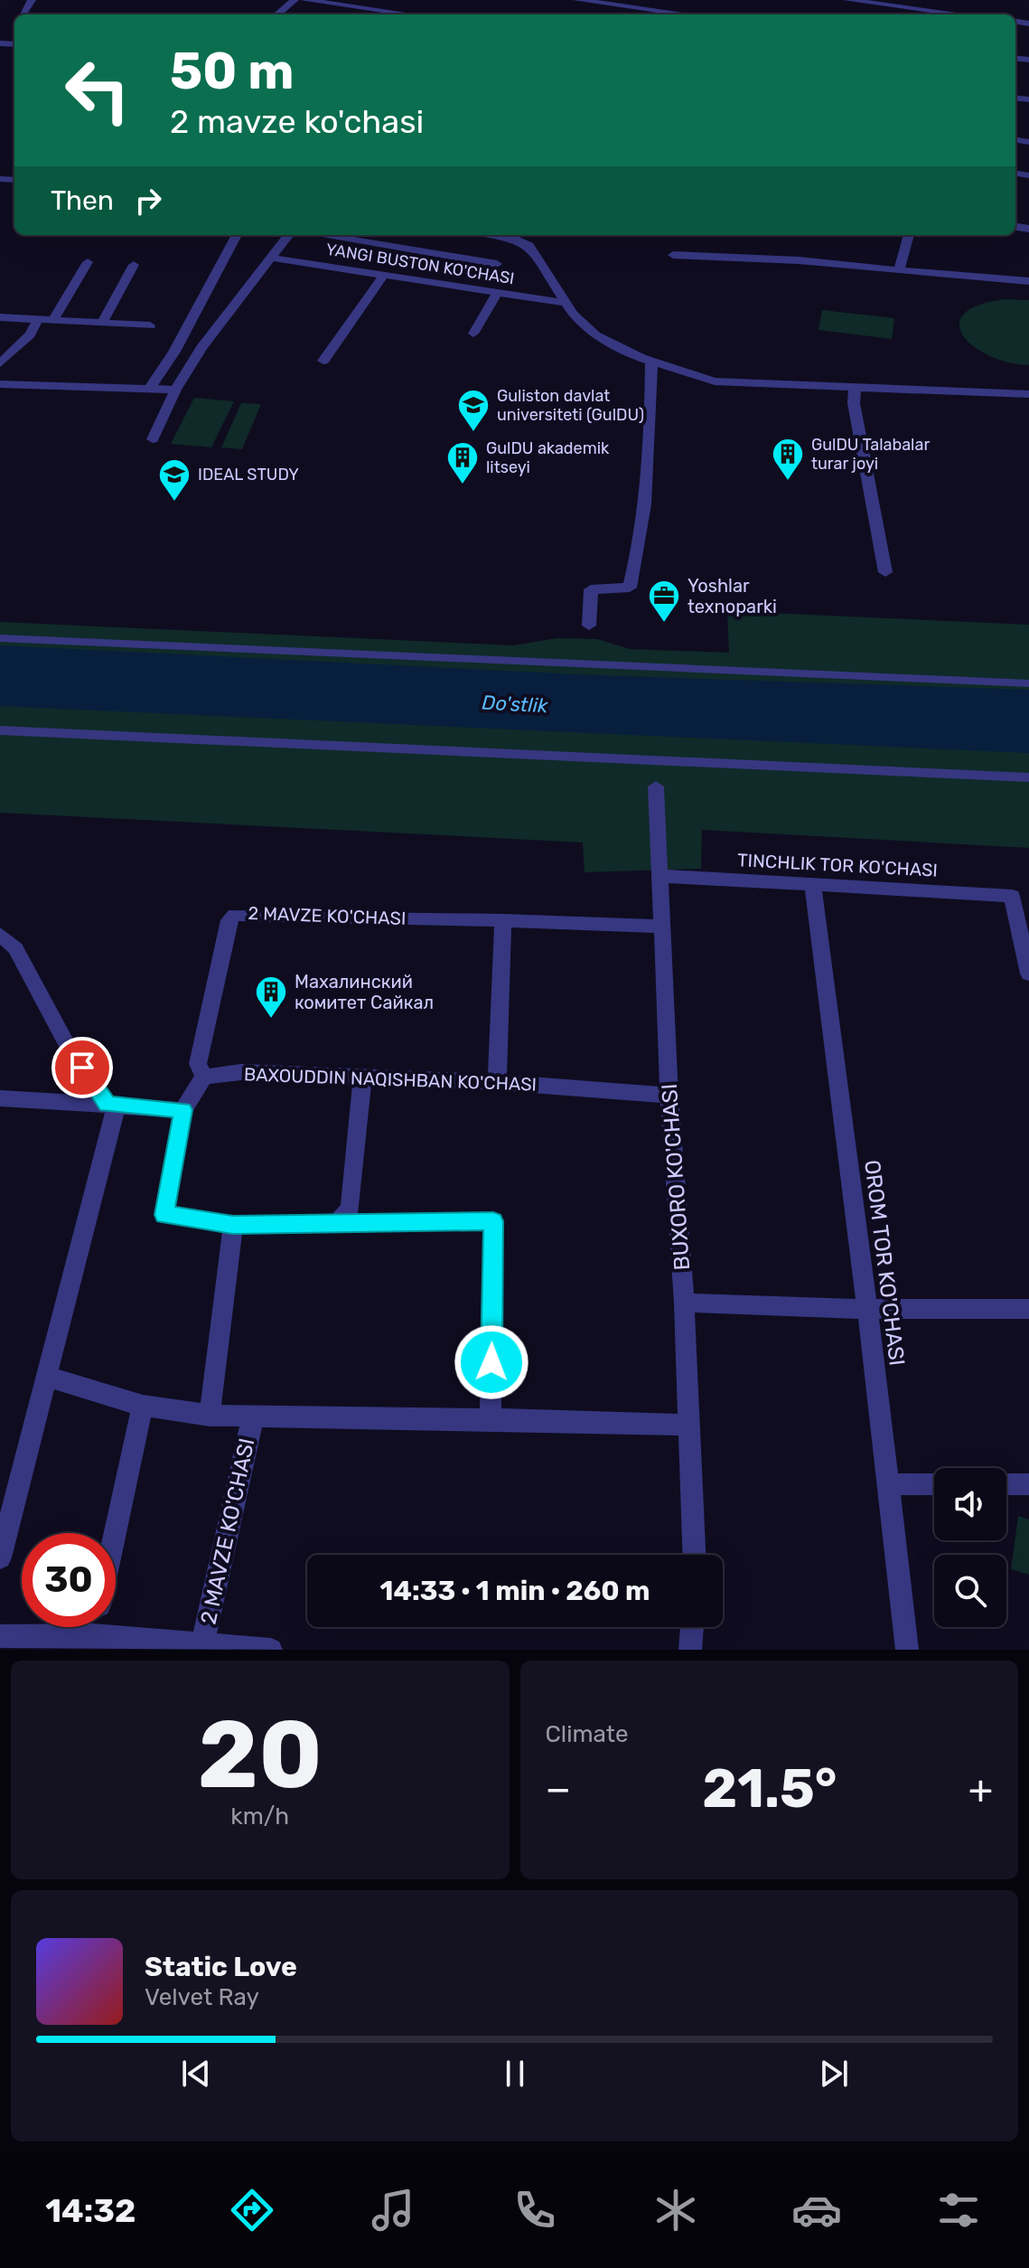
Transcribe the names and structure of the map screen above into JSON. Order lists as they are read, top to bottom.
{
  "streets": {
    "street": [
      "YANGI BUSTON KO'CHASI",
      "TINCHLIK TOR KO'CHASI",
      "2 MAVZE KO'CHASI",
      "BAXOUDDIN NAQISHBAN KO'CHASI",
      "BUXORO KO'CHASI",
      "OROM TOR KO'CHASI"
    ]
  },
  "crossings": [
    ["TINCHLIK TOR KO'CHASI", "BUXORO KO'CHASI"],
    ["TINCHLIK TOR KO'CHASI", "OROM TOR KO'CHASI"],
    ["2 MAVZE KO'CHASI", "BAXOUDDIN NAQISHBAN KO'CHASI"],
    ["2 MAVZE KO'CHASI", "BUXORO KO'CHASI"],
    ["BAXOUDDIN NAQISHBAN KO'CHASI", "BUXORO KO'CHASI"]
  ],
  "water": ["Do'stlik"],
  "places": {
    "school or university": ["Guliston davlat universiteti (GulDU)", "IDEAL STUDY"],
    "building": ["GulDU Talabalar turar joyi", "GulDU akademik litseyi", "Махалинский комитет Сайкал"],
    "office": ["Yoshlar texnoparki"]
  },
  "page": {
    "turn": ["50 m", "2 mavze ko'chasi"],
    "then": "Then",
    "limit": "30",
    "trip": "14:33 · 1 min · 260 m",
    "tile": [
      ["20", "km/h"],
      "Climate"
    ],
    "heat": ["−", "21.5°", "+"],
    "song": ["Static Love", "Velvet Ray"],
    "tabs": "14:32"
  }
}
